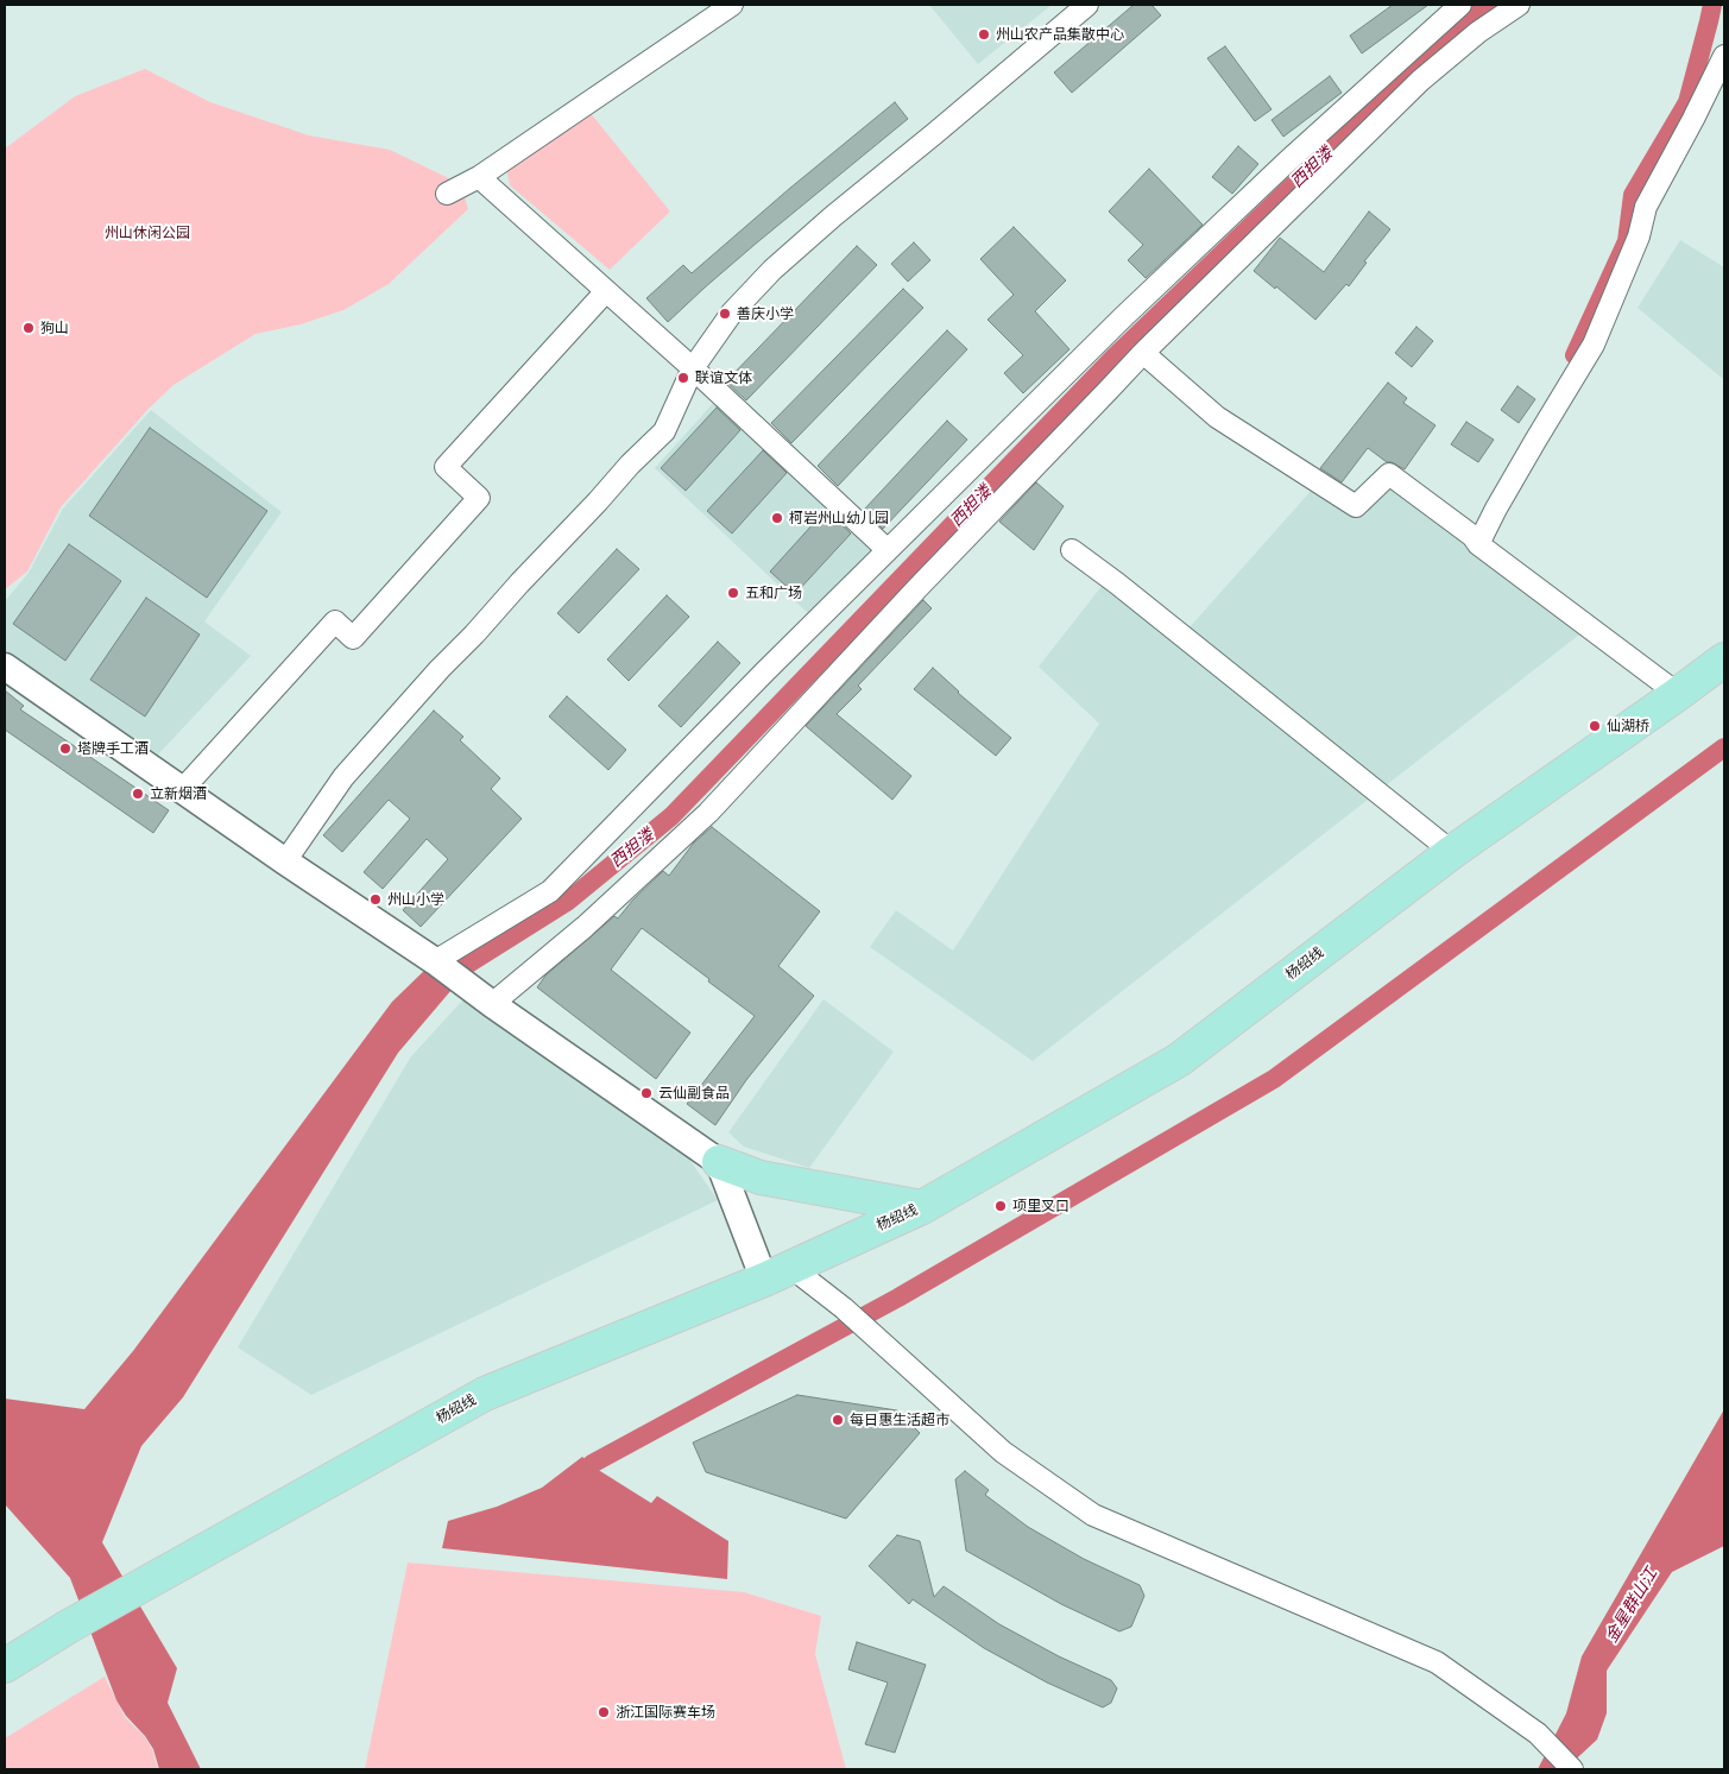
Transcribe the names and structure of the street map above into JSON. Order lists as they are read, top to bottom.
{
  "streets": {
    "main road": ["杨绍线"]
  },
  "water": ["西担溇", "金星群山江"],
  "parks": ["州山休闲公园"],
  "places": [
    "州山农产品集散中心",
    "善庆小学",
    "狗山",
    "联谊文体",
    "柯岩州山幼儿园",
    "五和广场",
    "仙湖桥",
    "塔牌手工酒",
    "立新烟酒",
    "州山小学",
    "云仙副食品",
    "项里叉口",
    "每日惠生活超市",
    "浙江国际赛车场"
  ]
}
